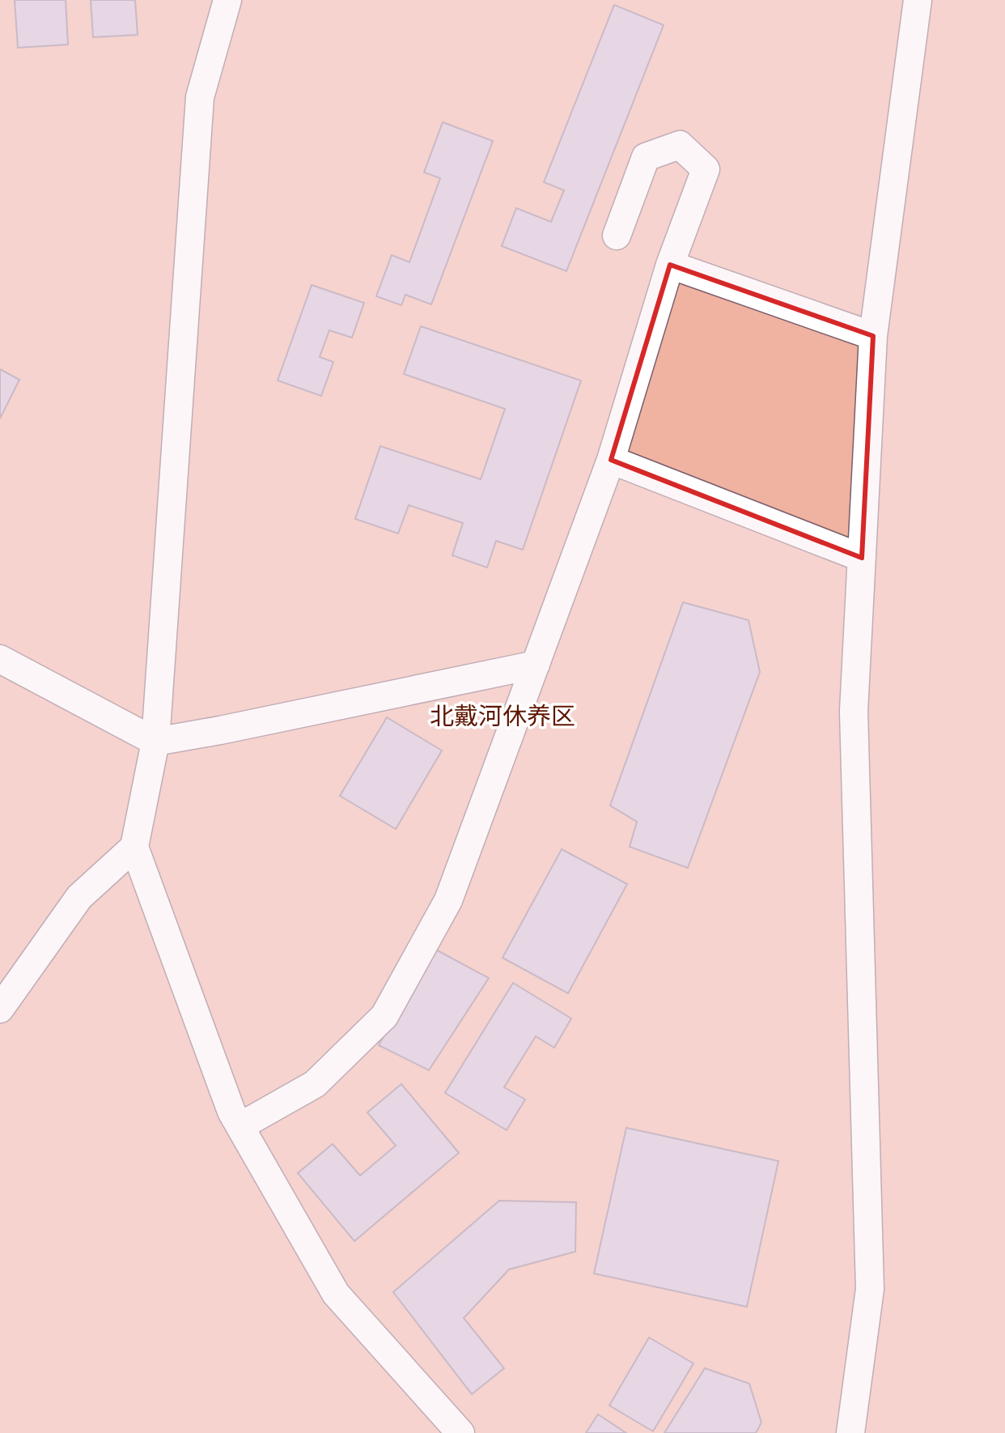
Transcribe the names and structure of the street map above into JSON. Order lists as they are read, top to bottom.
{
  "parks": ["北戴河休养区"]
}
